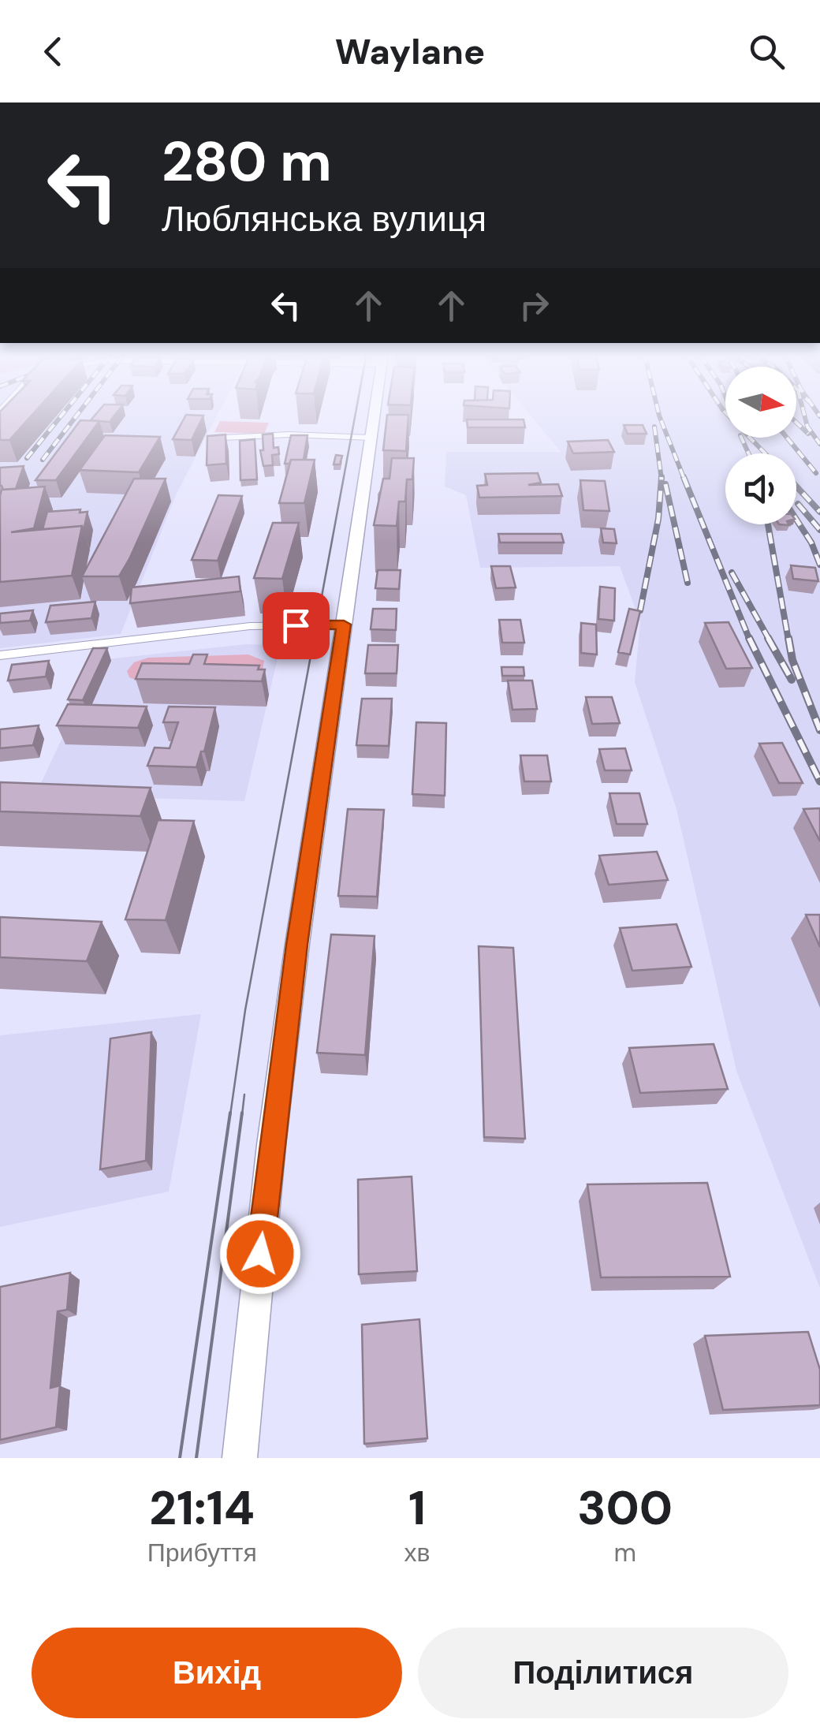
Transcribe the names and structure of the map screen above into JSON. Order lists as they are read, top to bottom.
{
  "north": "right",
  "page": {
    "header": "Waylane",
    "turn": ["280 m", "Люблянська вулиця"],
    "eta": [
      "21:14",
      "Прибуття",
      "1",
      "хв",
      "300",
      "m"
    ],
    "buttons": ["Вихід", "Поділитися"]
  }
}
